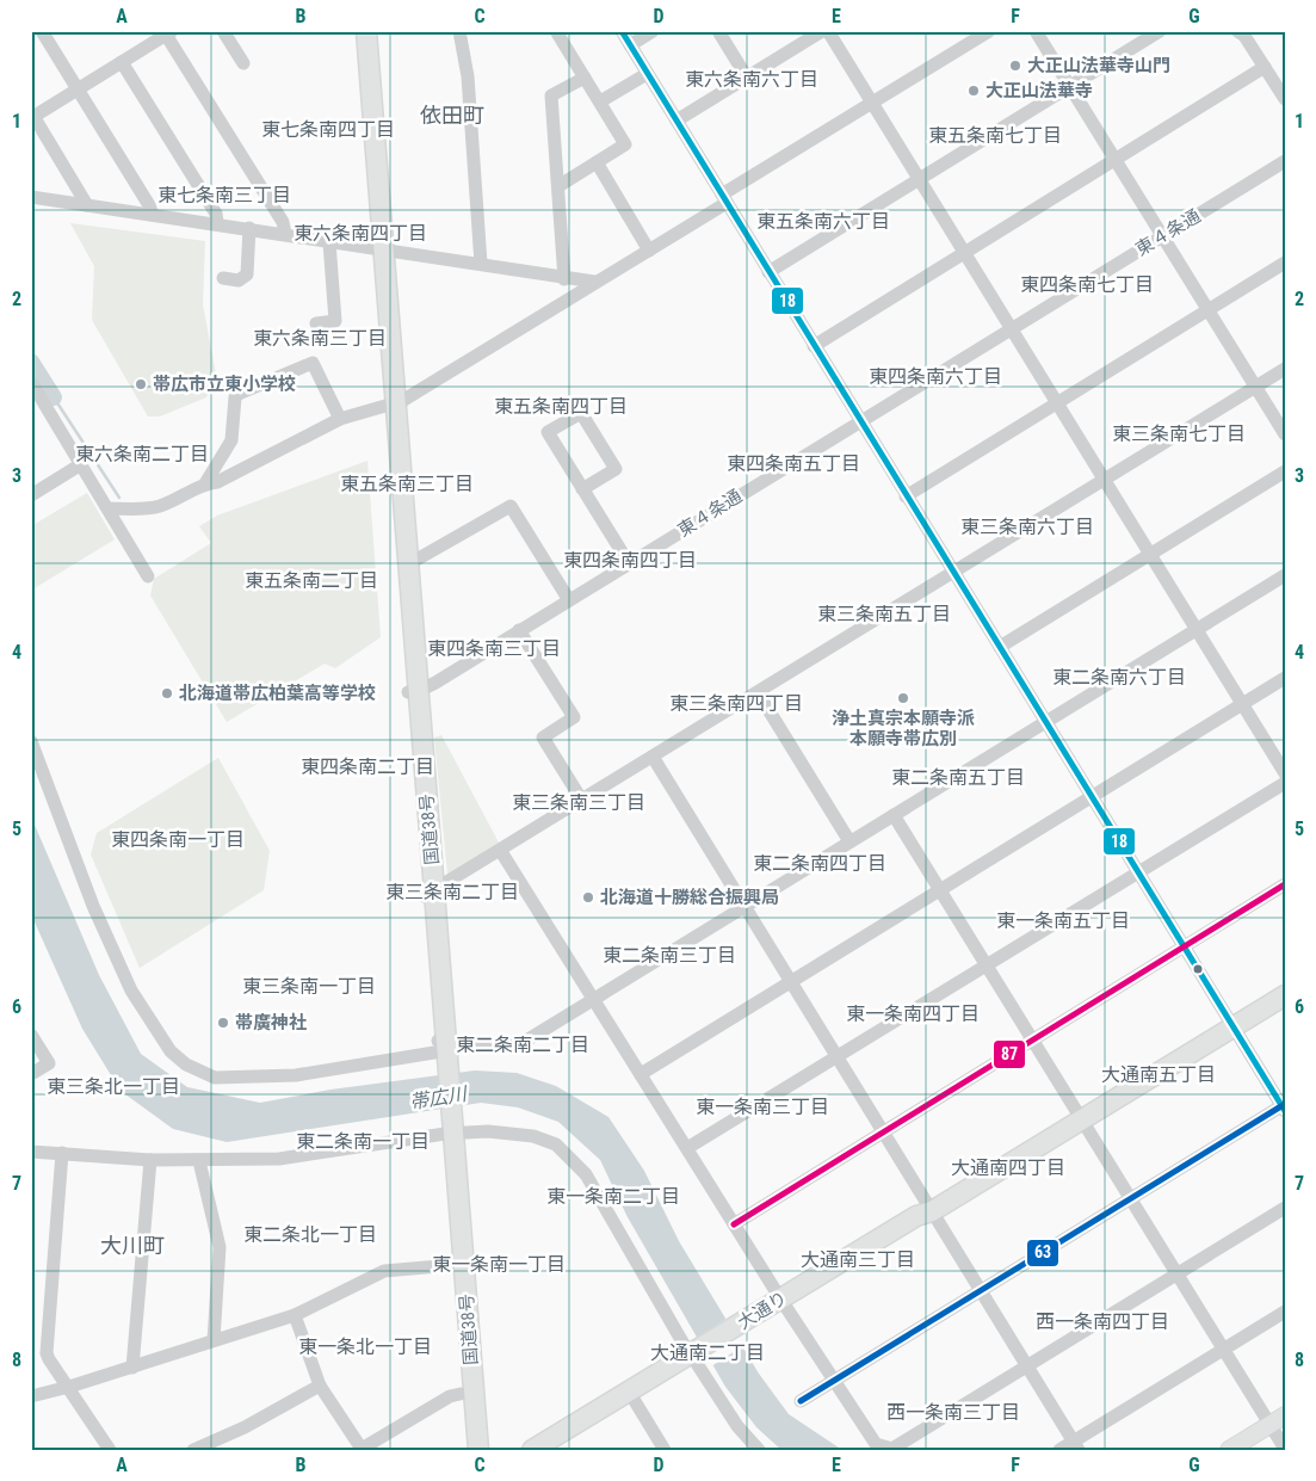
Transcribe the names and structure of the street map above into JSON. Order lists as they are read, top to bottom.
{
  "streets": {
    "highway": ["国道38号", "大通り"],
    "street": ["東４条通"]
  },
  "crossings": [
    ["東４条通", "国道38号"]
  ],
  "districts": [
    "東六条南六丁目",
    "依田町",
    "東七条南四丁目",
    "東五条南七丁目",
    "東七条南三丁目",
    "東五条南六丁目",
    "東六条南四丁目",
    "東四条南七丁目",
    "東六条南三丁目",
    "東四条南六丁目",
    "東五条南四丁目",
    "東三条南七丁目",
    "東六条南二丁目",
    "東四条南五丁目",
    "東五条南三丁目",
    "東三条南六丁目",
    "東四条南四丁目",
    "東五条南二丁目",
    "東三条南五丁目",
    "東四条南三丁目",
    "東二条南六丁目",
    "東三条南四丁目",
    "東四条南二丁目",
    "東二条南五丁目",
    "東三条南三丁目",
    "東四条南一丁目",
    "東二条南四丁目",
    "東三条南二丁目",
    "東一条南五丁目",
    "東二条南三丁目",
    "東三条南一丁目",
    "東一条南四丁目",
    "東二条南二丁目",
    "大通南五丁目",
    "東三条北一丁目",
    "東一条南三丁目",
    "東二条南一丁目",
    "大通南四丁目",
    "東一条南二丁目",
    "東二条北一丁目",
    "大川町",
    "大通南三丁目",
    "東一条南一丁目",
    "西一条南四丁目",
    "東一条北一丁目",
    "大通南二丁目",
    "西一条南三丁目"
  ],
  "water": ["帯広川"],
  "places": [
    "大正山法華寺山門",
    "大正山法華寺",
    "帯広市立東小学校",
    "北海道帯広柏葉高等学校",
    "浄土真宗本願寺派 本願寺帯広別",
    "北海道十勝総合振興局",
    "帯廣神社"
  ],
  "lines": ["transit line 18", "transit line 87", "transit line 63"],
  "grid": {
    "columns": [
      "A",
      "B",
      "C",
      "D",
      "E",
      "F",
      "G"
    ],
    "rows": [
      "1",
      "2",
      "3",
      "4",
      "5",
      "6",
      "7",
      "8"
    ]
  }
}
